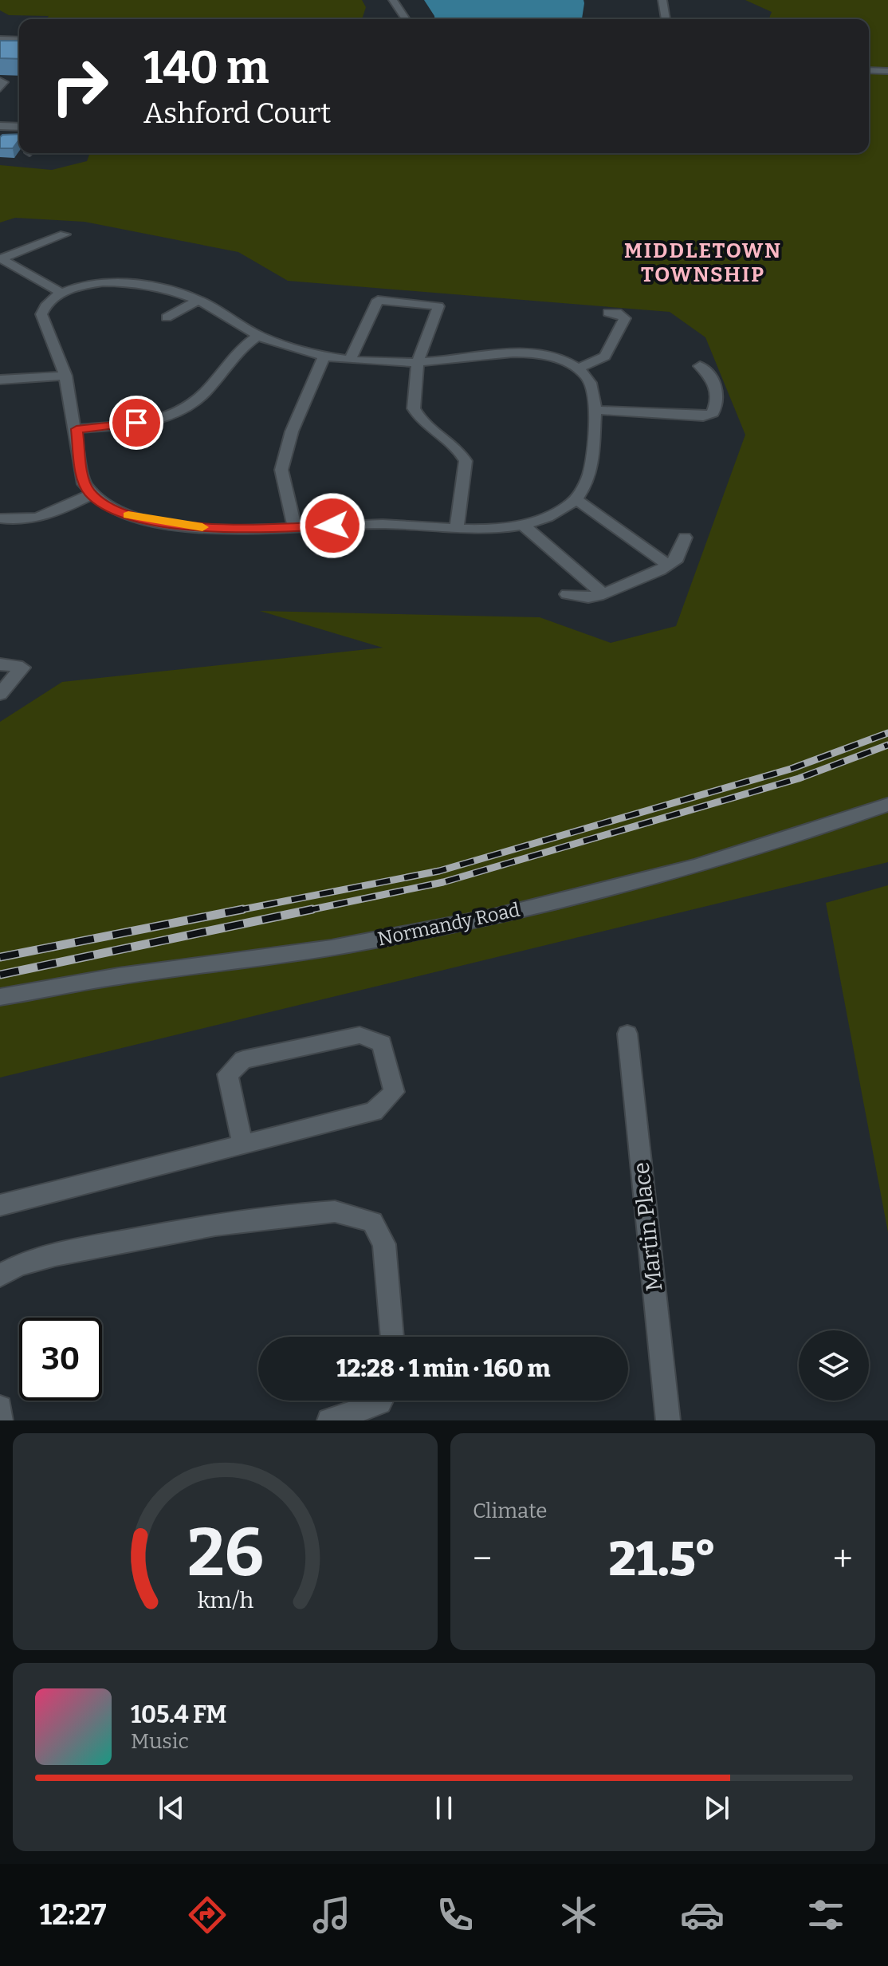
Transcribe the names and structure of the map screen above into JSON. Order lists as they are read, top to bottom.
{
  "streets": {
    "street": ["Normandy Road", "Martin Place"]
  },
  "districts": ["MIDDLETOWN TOWNSHIP"],
  "page": {
    "turn": ["140 m", "Ashford Court"],
    "limit": "30",
    "trip": "12:28 · 1 min · 160 m",
    "tile": "Climate",
    "heat": ["−", "21.5°", "+"],
    "song": ["105.4 FM", "Music"],
    "tabs": "12:27",
    "gauge": ["26", "km/h"]
  }
}
